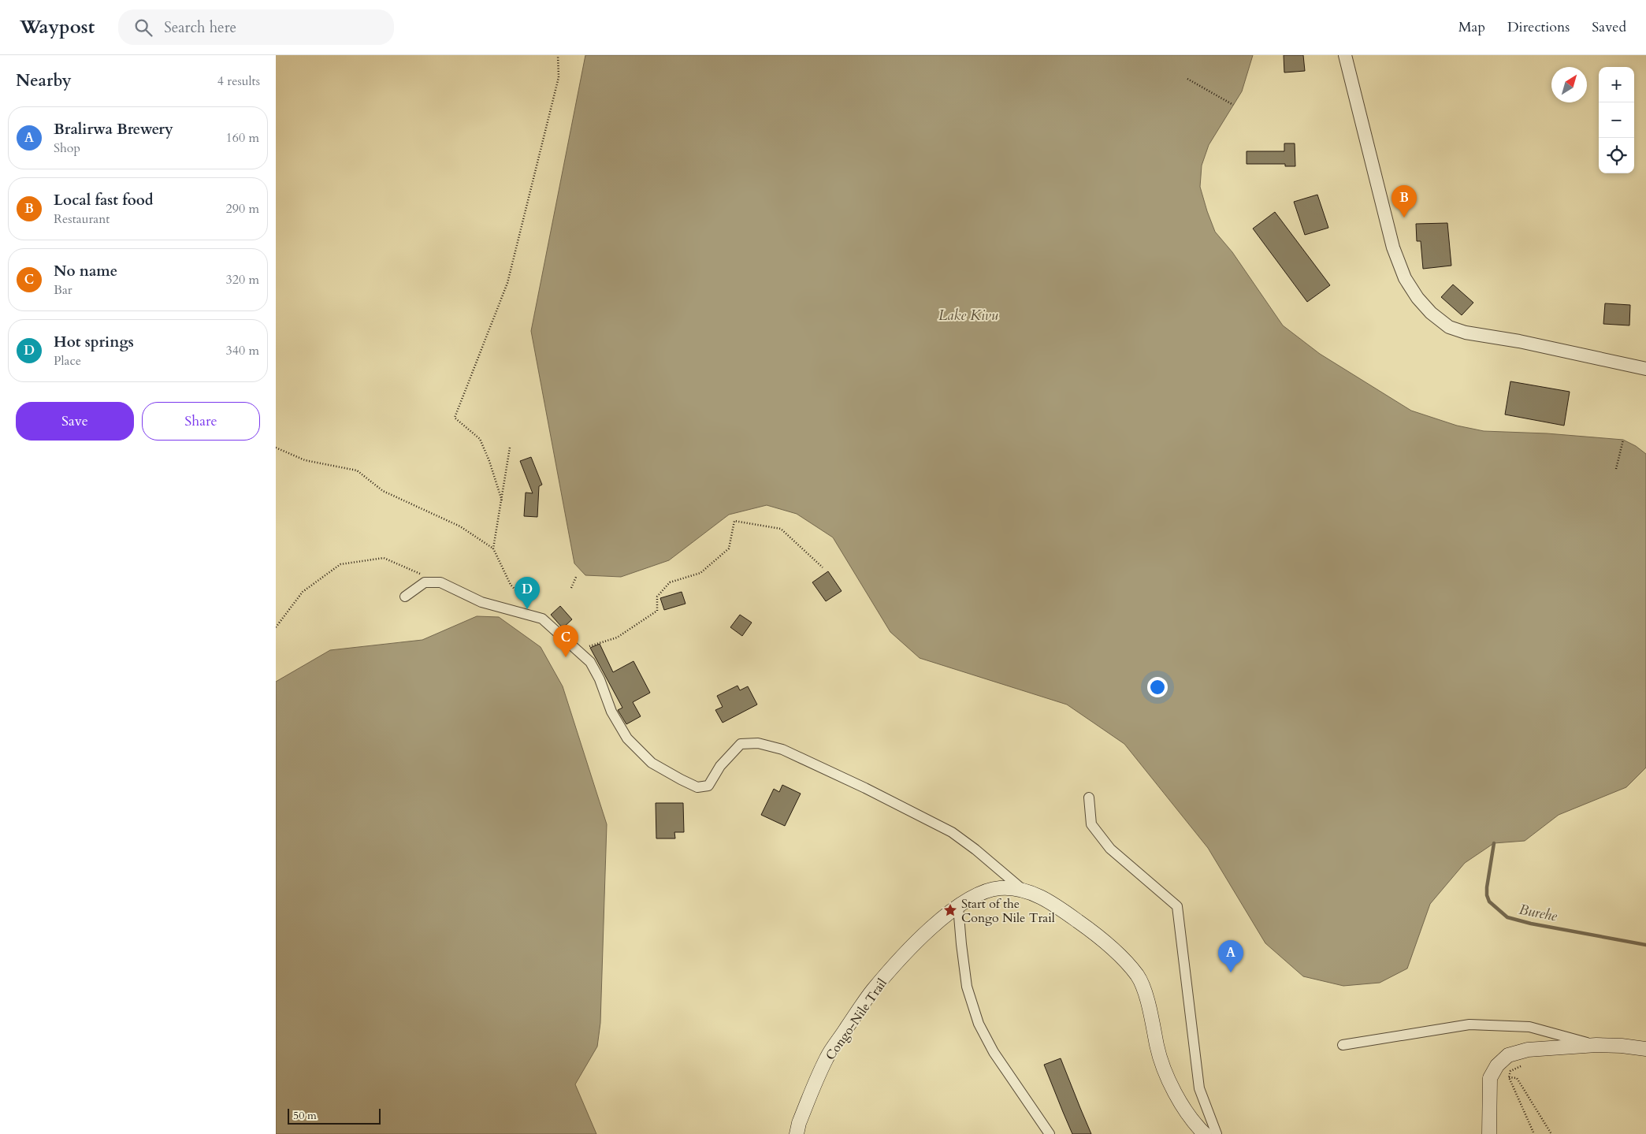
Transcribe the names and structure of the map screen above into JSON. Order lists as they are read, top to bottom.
{
  "streets": {
    "main road": ["Congo-Nile Trail"]
  },
  "water": ["Lake Kivu", "Burehe"],
  "places": {
    "place": ["Start of the Congo Nile Trail"]
  },
  "scale_bar": "50 m",
  "north": "top right",
  "page": {
    "header": "Waypost",
    "search": "Search here",
    "nav": ["Map", "Directions", "Saved"],
    "heading": ["Nearby", "4 results"],
    "map_buttons": ["+", "−"],
    "list": [
      {
        "mark": "A",
        "name": "Bralirwa Brewery",
        "note": "Shop",
        "value": "160 m"
      },
      {
        "mark": "B",
        "name": "Local fast food",
        "note": "Restaurant",
        "value": "290 m"
      },
      {
        "mark": "C",
        "name": "No name",
        "note": "Bar",
        "value": "320 m"
      },
      {
        "mark": "D",
        "name": "Hot springs",
        "note": "Place",
        "value": "340 m"
      }
    ],
    "pins": [
      "B",
      "D",
      "C",
      "A"
    ],
    "buttons": ["Save", "Share"],
    "scale": "50 m"
  }
}
